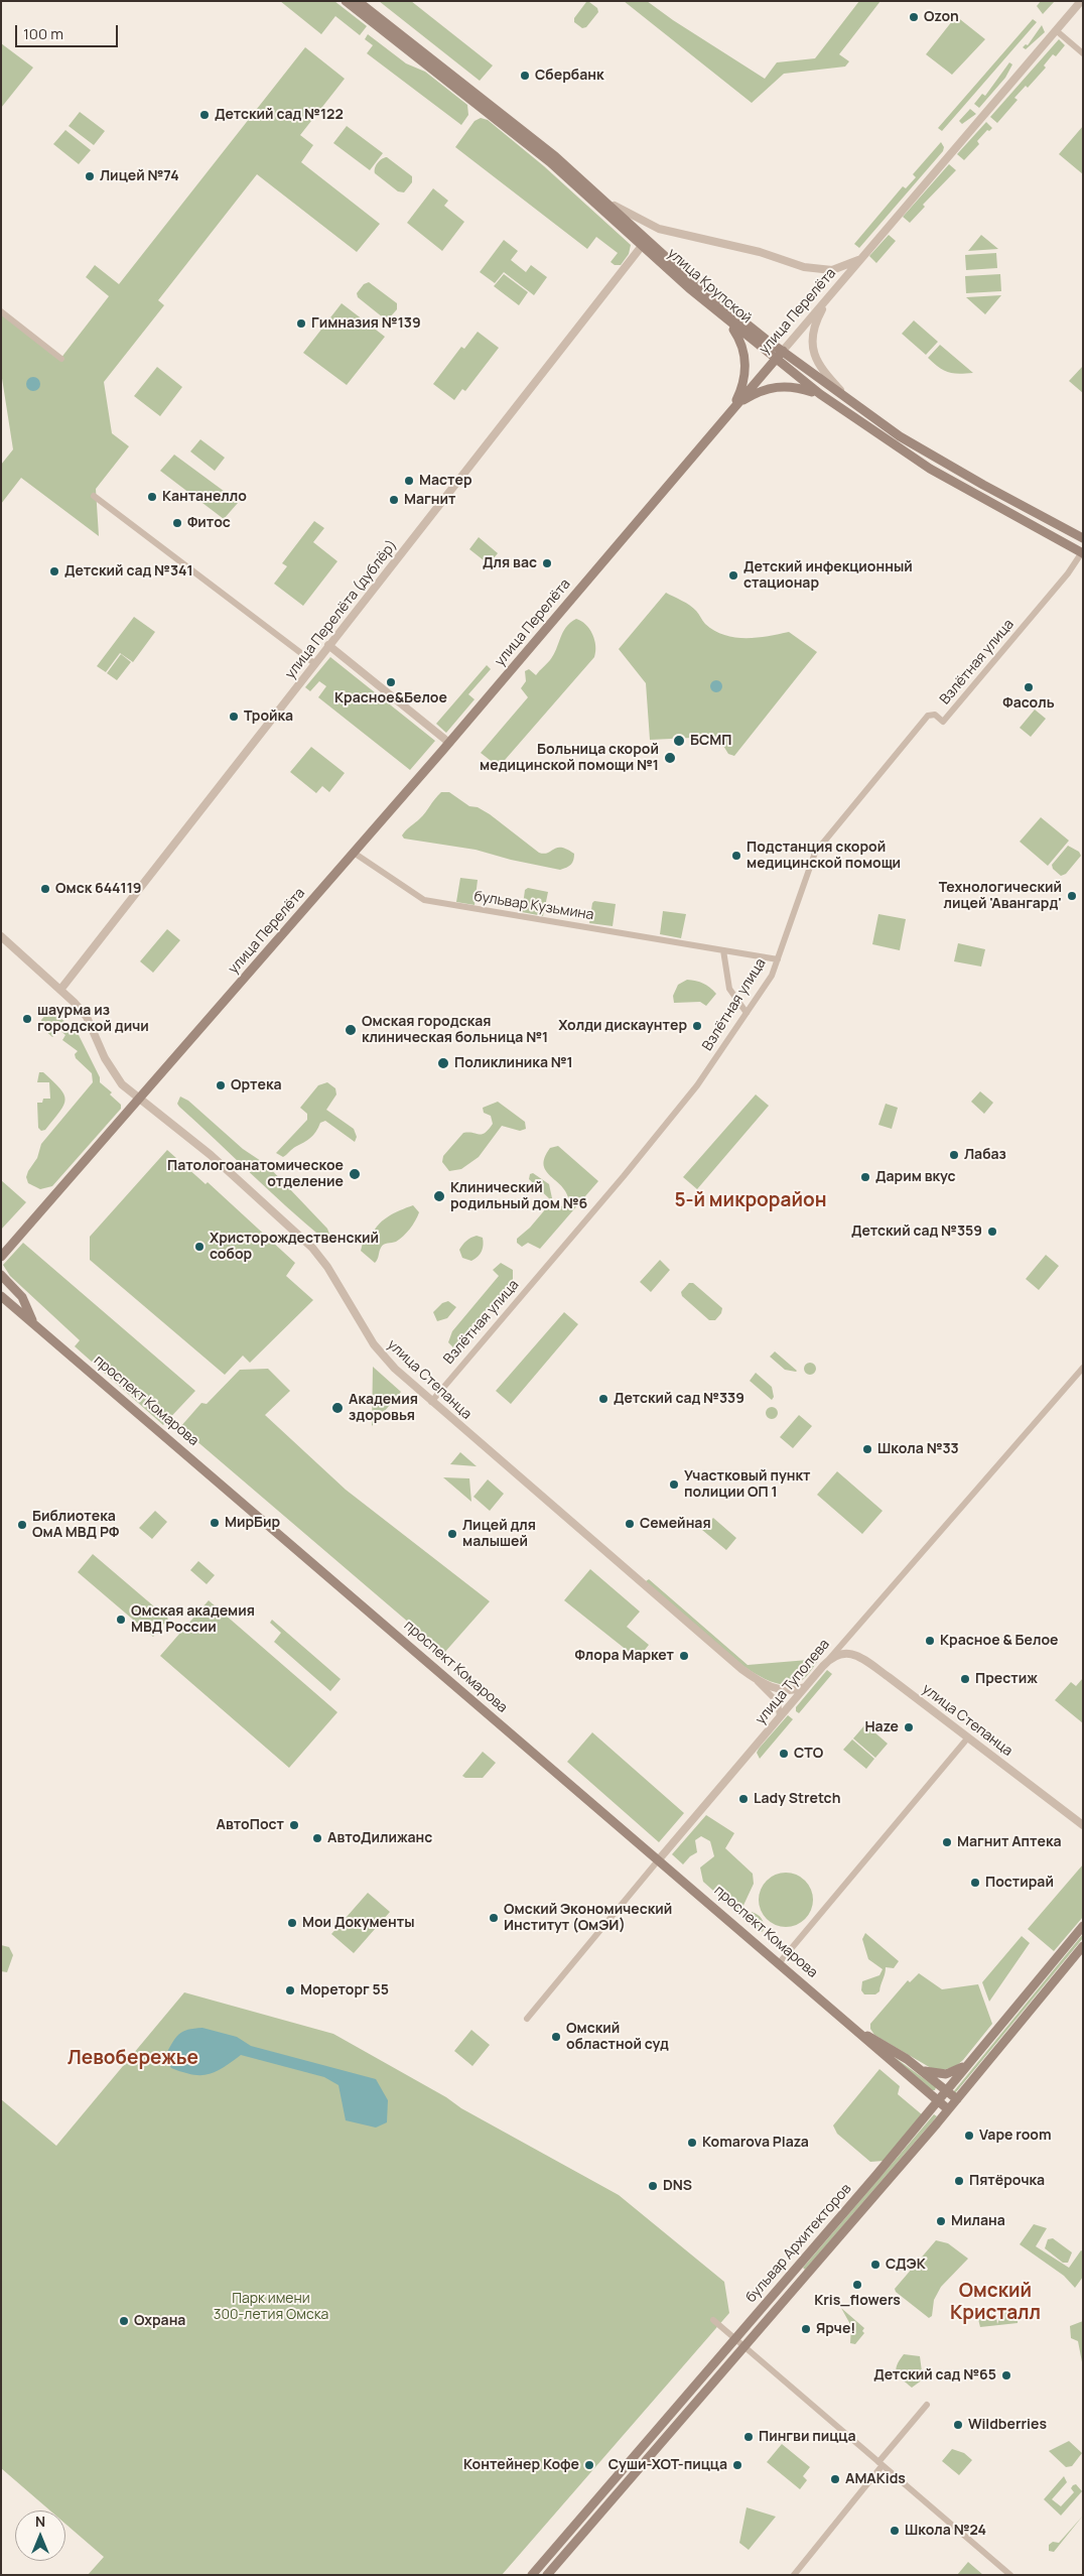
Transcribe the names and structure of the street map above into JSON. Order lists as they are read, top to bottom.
{
  "streets": {
    "main road": [
      "улица Крупской",
      "улица Перелёта",
      "проспект Комарова",
      "бульвар Архитекторов"
    ],
    "street": [
      "улица Перелёта (дублёр)",
      "Взлётная улица",
      "бульвар Кузьмина",
      "улица Степанца",
      "улица Туполева"
    ]
  },
  "crossings": [
    ["улица Крупской", "улица Перелёта"],
    ["улица Крупской", "улица Перелёта (дублёр)"],
    ["улица Крупской", "Взлётная улица"],
    ["улица Перелёта", "бульвар Кузьмина"],
    ["улица Перелёта", "улица Степанца"],
    ["улица Перелёта (дублёр)", "улица Степанца"],
    ["Взлётная улица", "бульвар Кузьмина"],
    ["Взлётная улица", "улица Степанца"],
    ["улица Степанца", "улица Туполева"],
    ["проспект Комарова", "улица Туполева"],
    ["проспект Комарова", "бульвар Архитекторов"]
  ],
  "districts": ["5-й микрорайон", "Левобережье", "Омский Кристалл"],
  "parks": ["Парк имени 300-летия Омска"],
  "places": [
    "Ozon",
    "Сбербанк",
    "Детский сад №122",
    "Лицей №74",
    "Гимназия №139",
    "Мастер",
    "Кантанелло",
    "Магнит",
    "Фитос",
    "Для вас",
    "Детский сад №341",
    "Детский инфекционный стационар",
    "Красное&Белое",
    "Фасоль",
    "Тройка",
    "БСМП",
    "Больница скорой медицинской помощи №1",
    "Подстанция скорой медицинской помощи",
    "Омск 644119",
    "Технологический лицей 'Авангард'",
    "шаурма из городской дичи",
    "Холди дискаунтер",
    "Омская городская клиническая больница №1",
    "Поликлиника №1",
    "Ортека",
    "Лабаз",
    "Патологоанатомическое отделение",
    "Дарим вкус",
    "Клинический родильный дом №6",
    "Детский сад №359",
    "Христорождественский собор",
    "Детский сад №339",
    "Академия здоровья",
    "Школа №33",
    "Участковый пункт полиции ОП 1",
    "МирБир",
    "Семейная",
    "Библиотека ОмА МВД РФ",
    "Лицей для малышей",
    "Омская академия МВД России",
    "Красное & Белое",
    "Флора Маркет",
    "Престиж",
    "Haze",
    "СТО",
    "Lady Stretch",
    "АвтоПост",
    "АвтоДилижанс",
    "Магнит Аптека",
    "Постирай",
    "Омский Экономический Институт (ОмЭИ)",
    "Мои Документы",
    "Мореторг 55",
    "Омский областной суд",
    "Vape room",
    "Komarova Plaza",
    "Пятёрочка",
    "DNS",
    "Милана",
    "СДЭК",
    "Kris_flowers",
    "Охрана",
    "Ярче!",
    "Детский сад №65",
    "Wildberries",
    "Пингви пицца",
    "Контейнер Кофе",
    "Суши-ХОТ-пицца",
    "AMAKids",
    "Школа №24"
  ],
  "scale_bar": "100 m",
  "north": "top"
}
